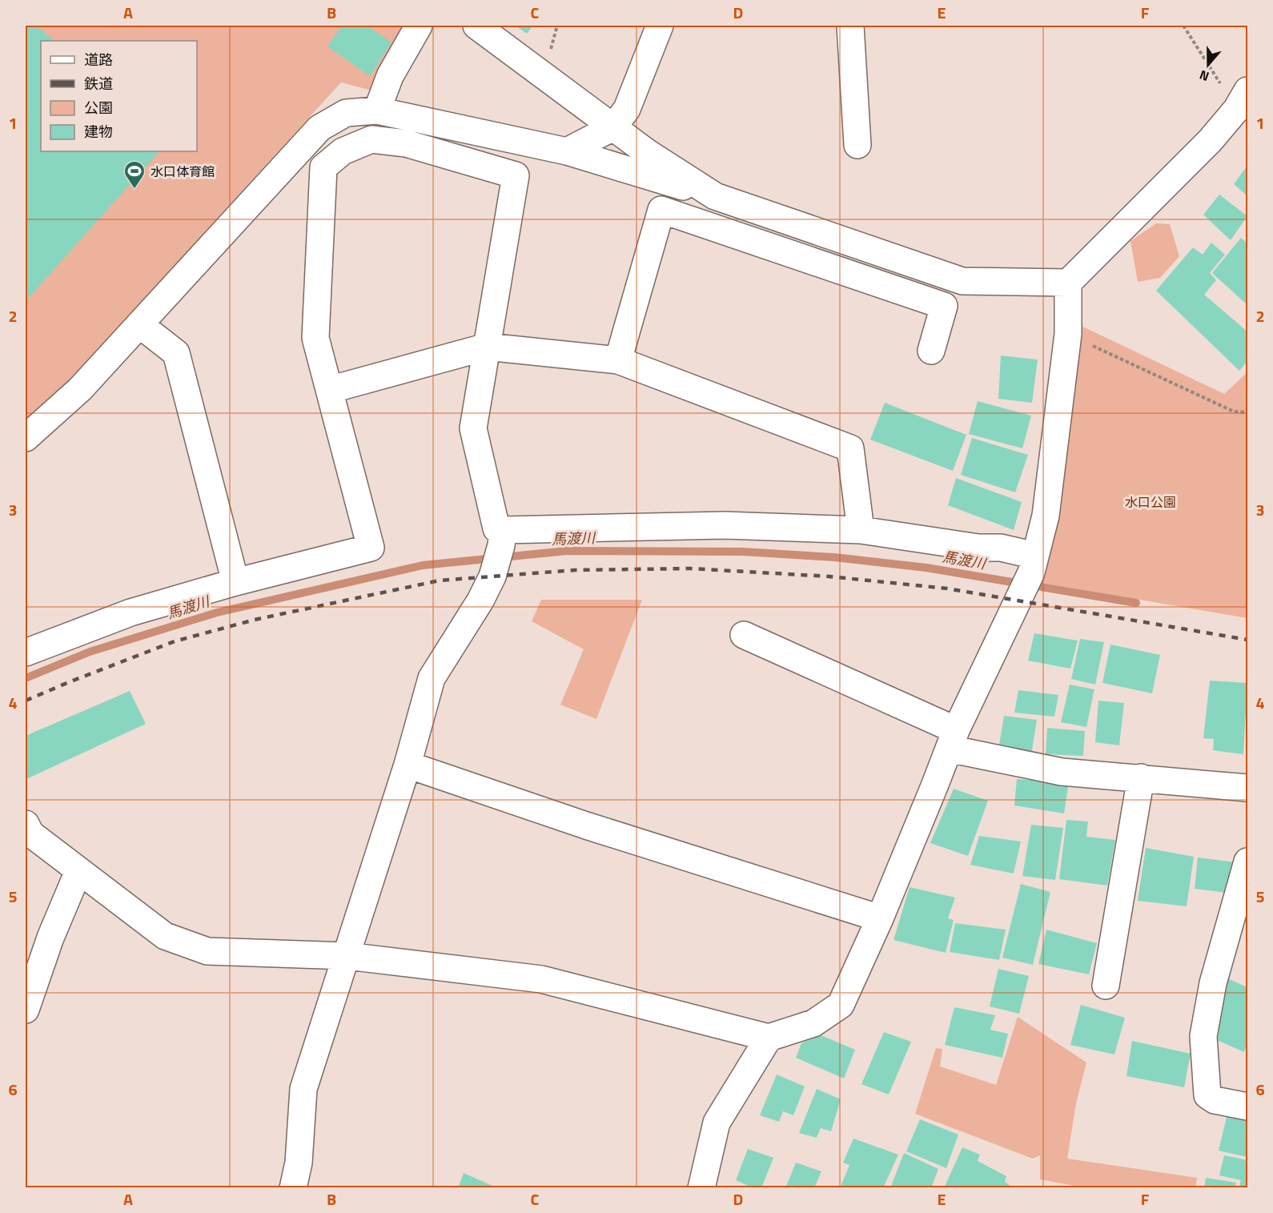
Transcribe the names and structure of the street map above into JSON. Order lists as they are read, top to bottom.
{
  "water": ["馬渡川"],
  "parks": ["水口公園"],
  "places": {
    "sports": ["水口体育館"]
  },
  "legend": [
    "道路",
    "鉄道",
    "公園",
    "建物"
  ],
  "north": "bottom",
  "grid": {
    "columns": [
      "A",
      "B",
      "C",
      "D",
      "E",
      "F"
    ],
    "rows": [
      "1",
      "2",
      "3",
      "4",
      "5",
      "6"
    ]
  }
}
